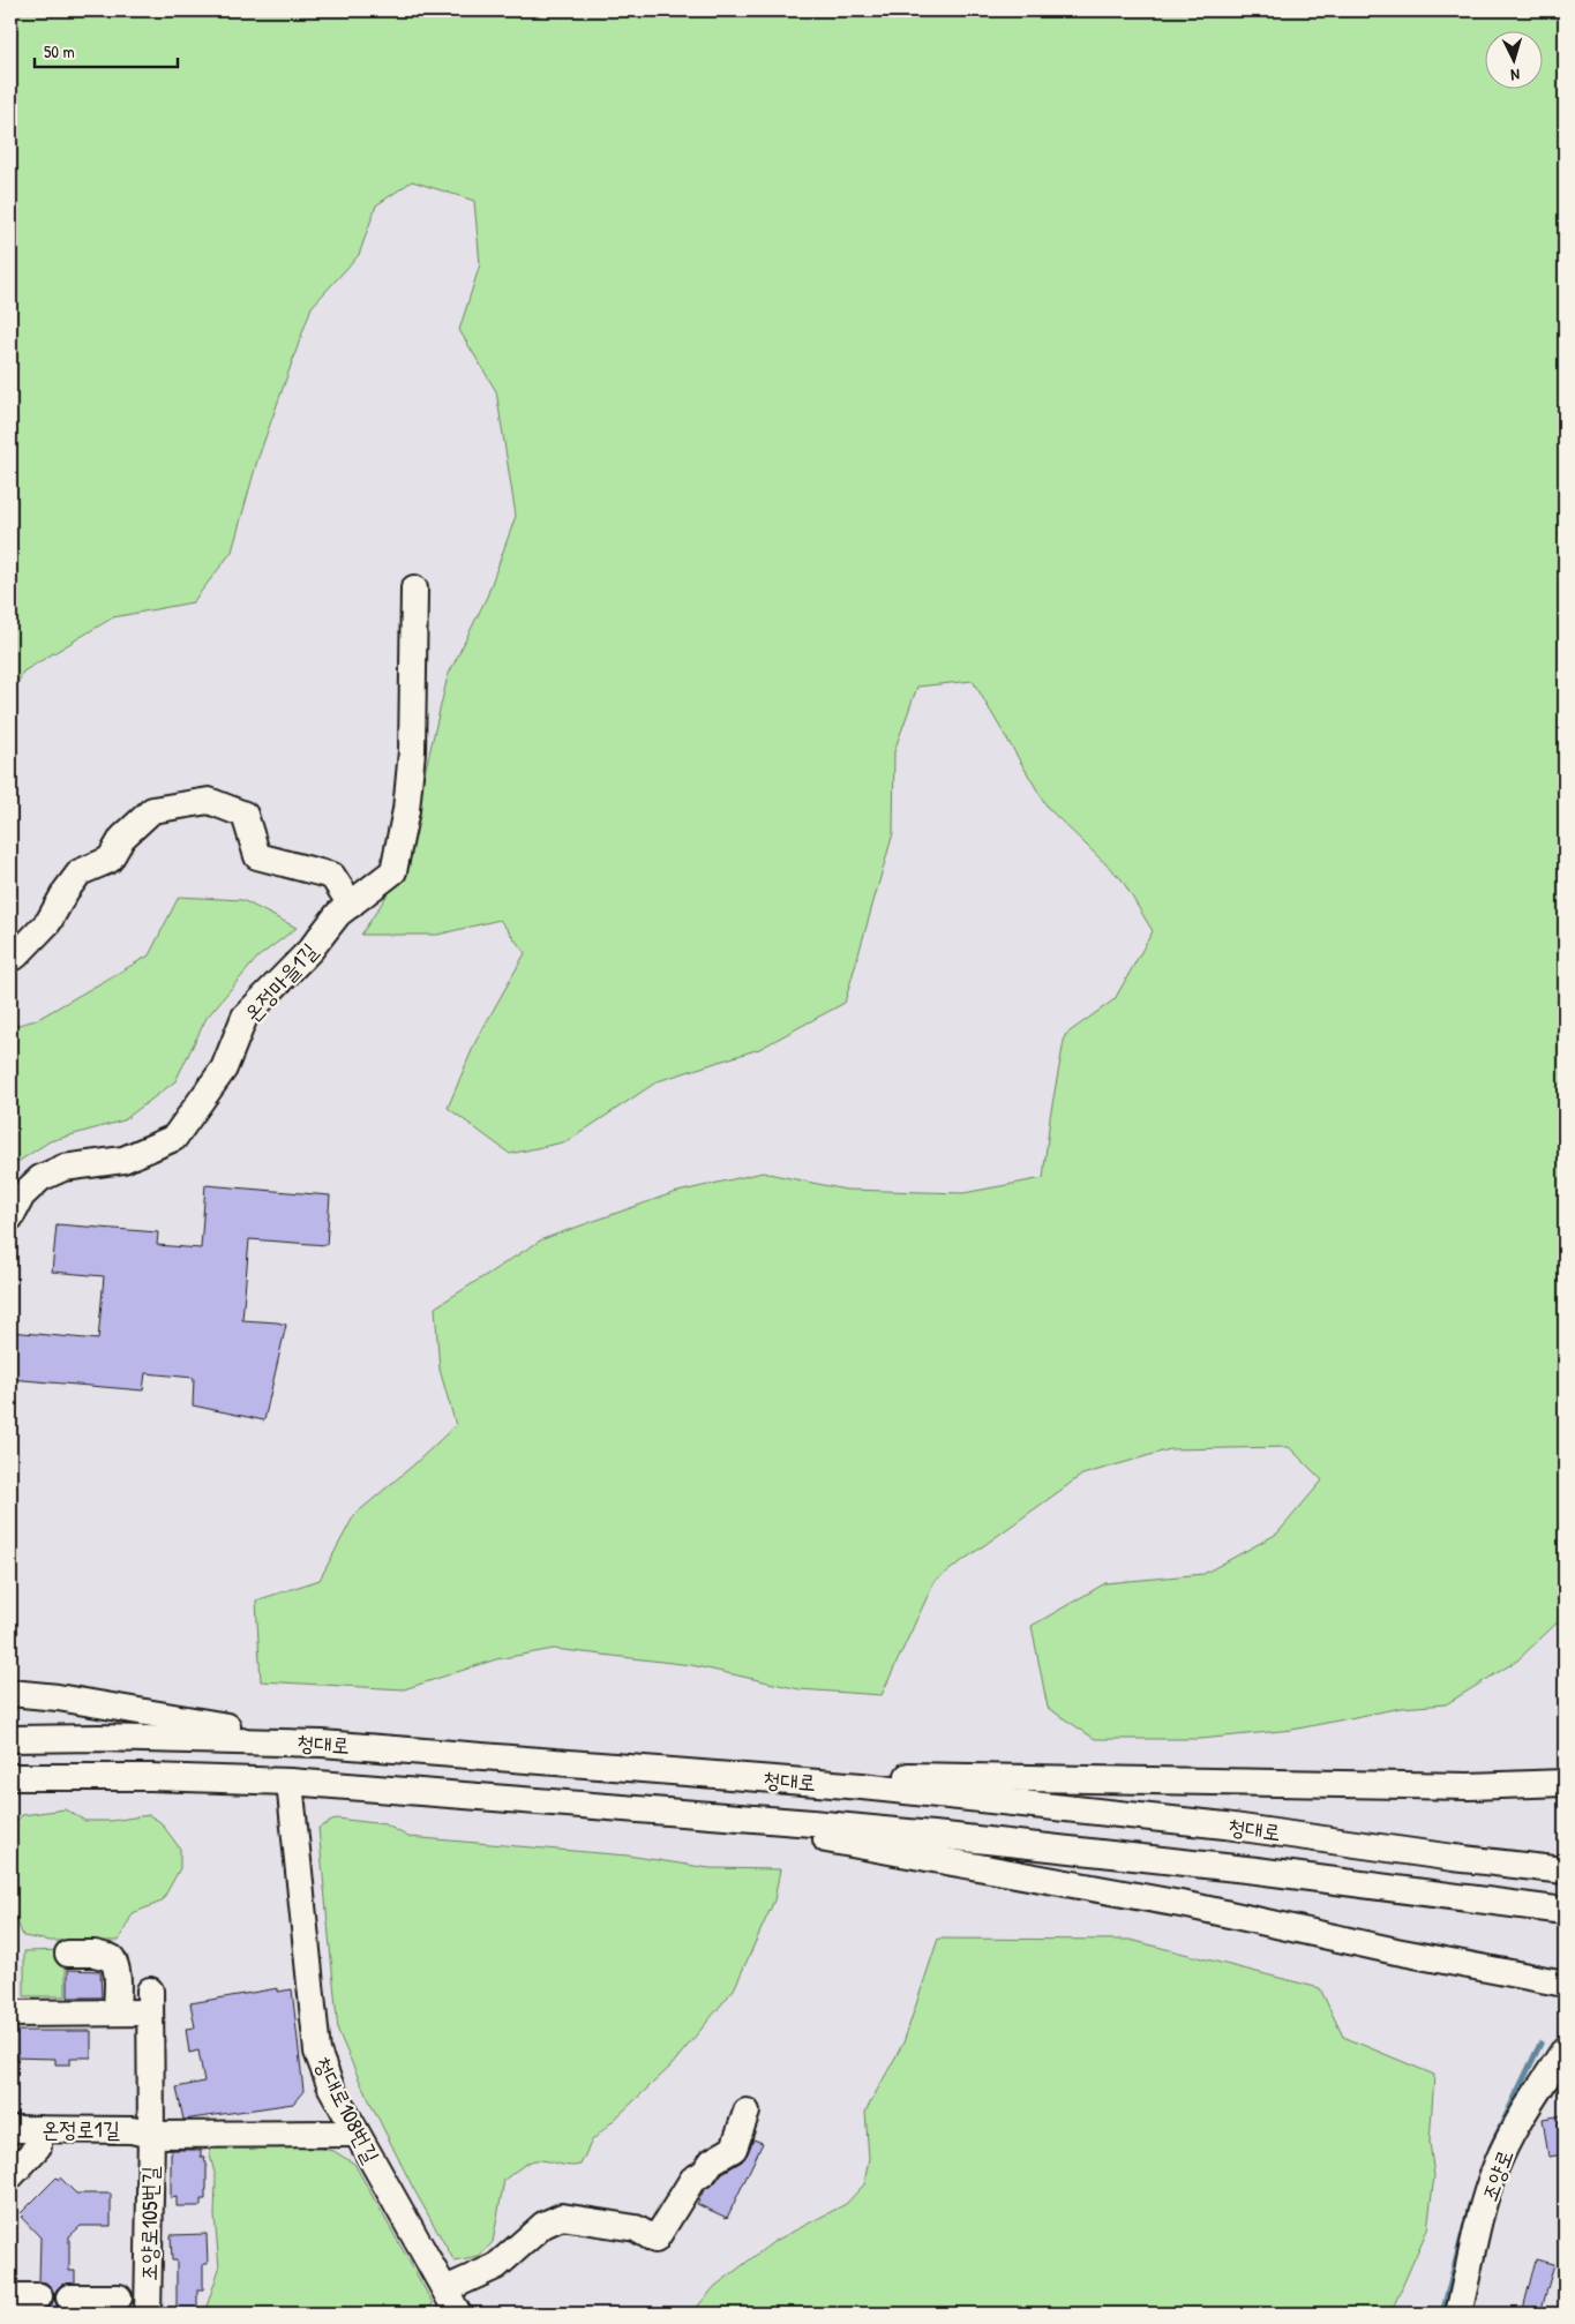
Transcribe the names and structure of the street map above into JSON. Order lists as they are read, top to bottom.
{
  "streets": {
    "street": [
      "온정마을1길",
      "청대로",
      "청대로108번길",
      "온정로1길",
      "조양로",
      "조양로105번길"
    ]
  },
  "crossings": [
    ["청대로", "청대로108번길"],
    ["청대로108번길", "온정로1길"],
    ["온정로1길", "조양로105번길"]
  ],
  "scale_bar": "50 m",
  "north": "bottom"
}
